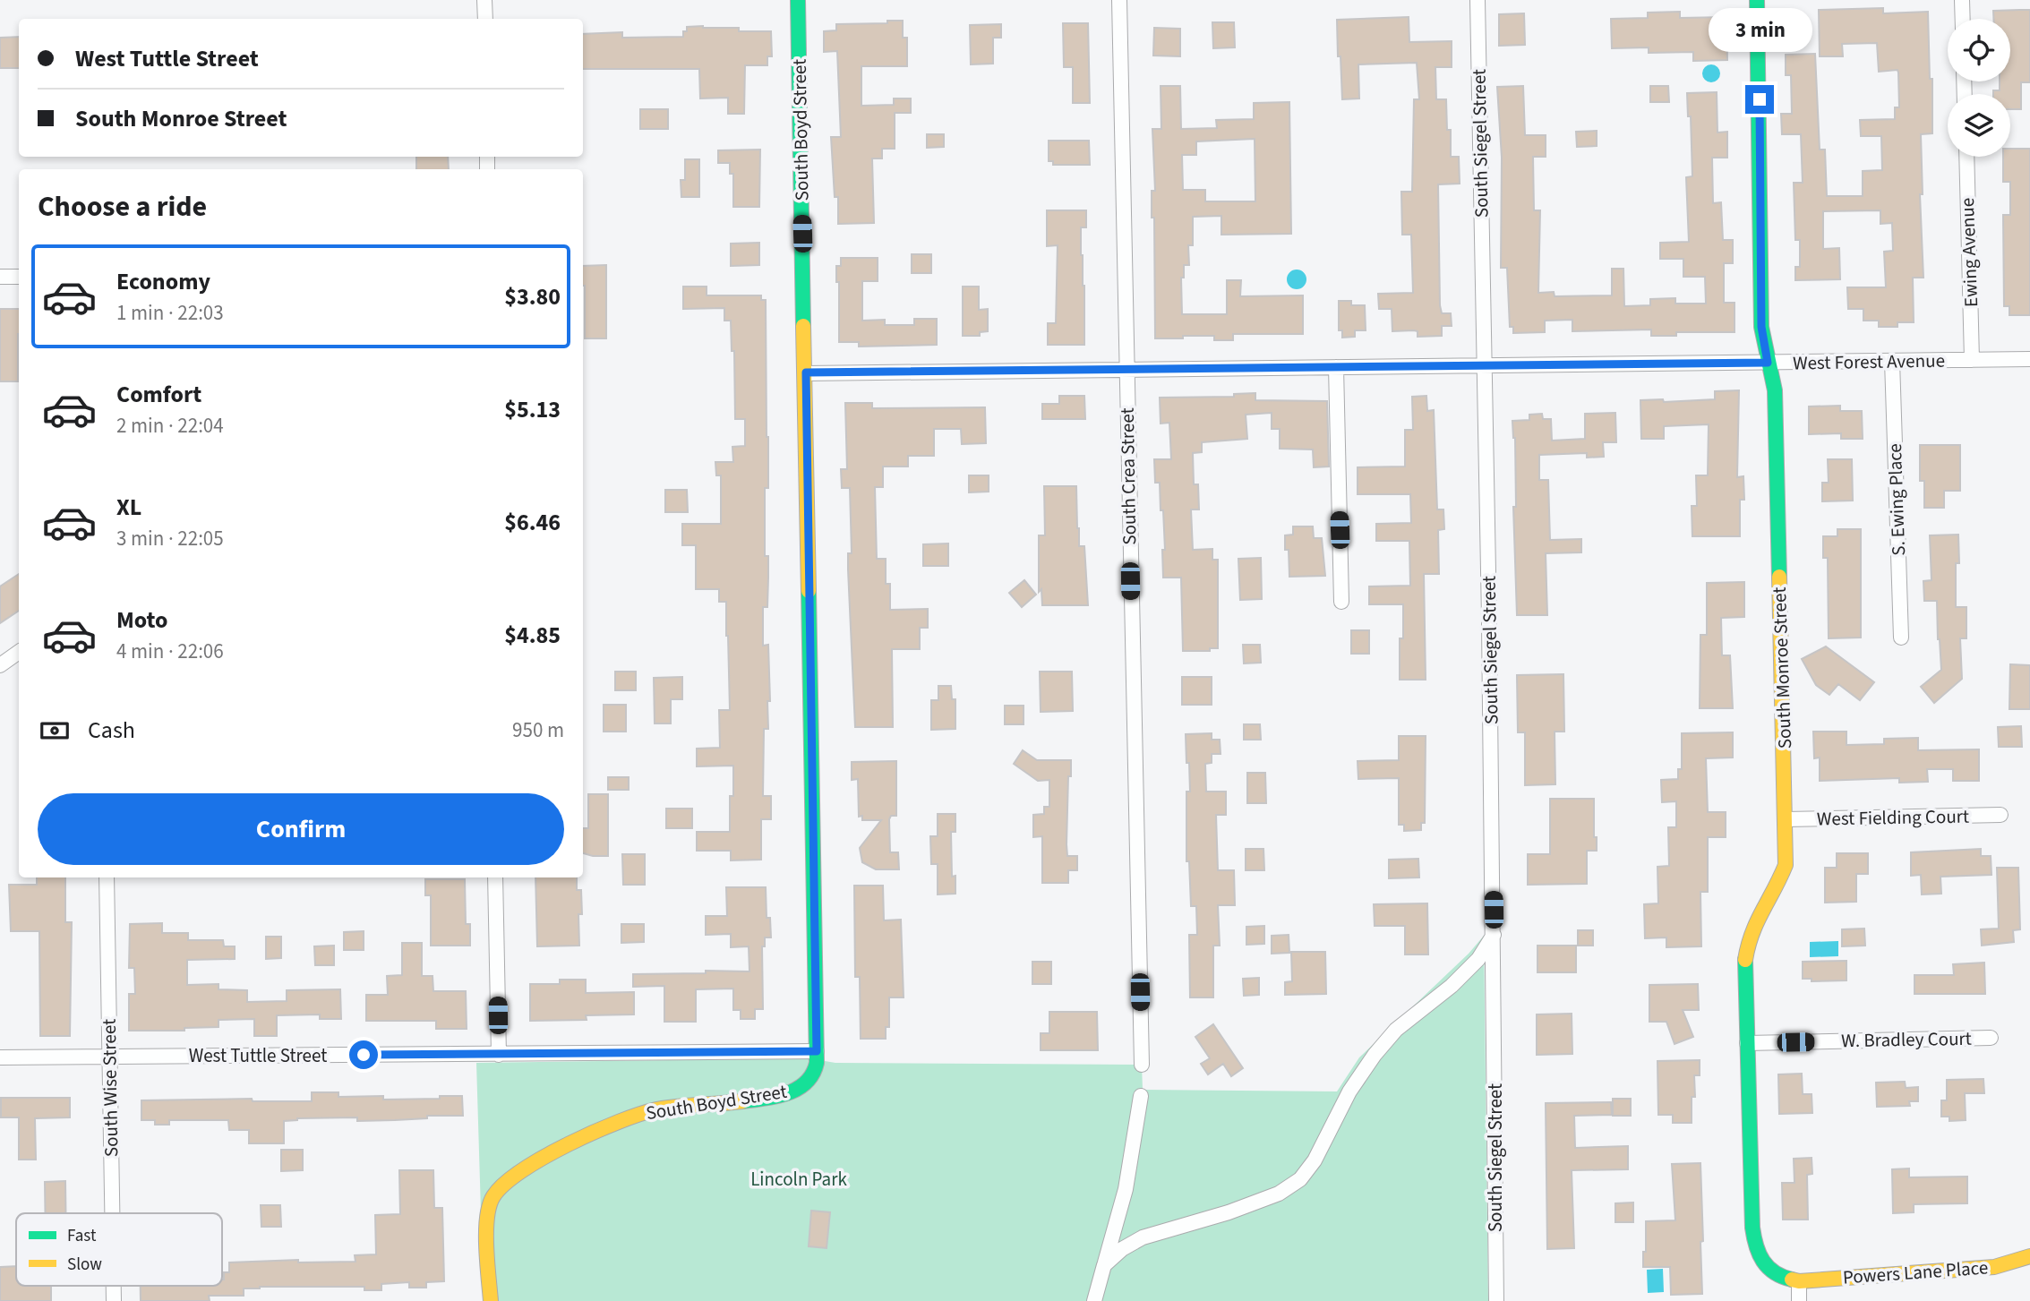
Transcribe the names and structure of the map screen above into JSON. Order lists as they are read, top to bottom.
{
  "streets": {
    "street": [
      "South Boyd Street",
      "South Siegel Street",
      "Ewing Avenue",
      "West Forest Avenue",
      "South Crea Street",
      "S. Ewing Place",
      "South Monroe Street",
      "West Fielding Court",
      "W. Bradley Court",
      "West Tuttle Street",
      "South Wise Street",
      "Powers Lane Place"
    ]
  },
  "crossings": [
    ["South Boyd Street", "West Forest Avenue"],
    ["South Boyd Street", "West Tuttle Street"],
    ["South Siegel Street", "West Forest Avenue"],
    ["Ewing Avenue", "West Forest Avenue"],
    ["West Forest Avenue", "South Crea Street"],
    ["West Forest Avenue", "S. Ewing Place"],
    ["West Forest Avenue", "South Monroe Street"],
    ["South Monroe Street", "West Fielding Court"],
    ["South Monroe Street", "W. Bradley Court"],
    ["South Monroe Street", "Powers Lane Place"],
    ["West Tuttle Street", "South Wise Street"]
  ],
  "parks": ["Lincoln Park"],
  "legend": ["Fast", "Slow"],
  "page": {
    "bubble": "3 min",
    "banner": ["West Tuttle Street", "South Monroe Street"],
    "heading": "Choose a ride",
    "list": [
      {
        "name": "Economy",
        "note": "1 min · 22:03",
        "value": "$3.80"
      },
      {
        "name": "Comfort",
        "note": "2 min · 22:04",
        "value": "$5.13"
      },
      {
        "name": "XL",
        "note": "3 min · 22:05",
        "value": "$6.46"
      },
      {
        "name": "Moto",
        "note": "4 min · 22:06",
        "value": "$4.85"
      }
    ],
    "pay": ["Cash", "950 m"],
    "buttons": "Confirm"
  }
}
